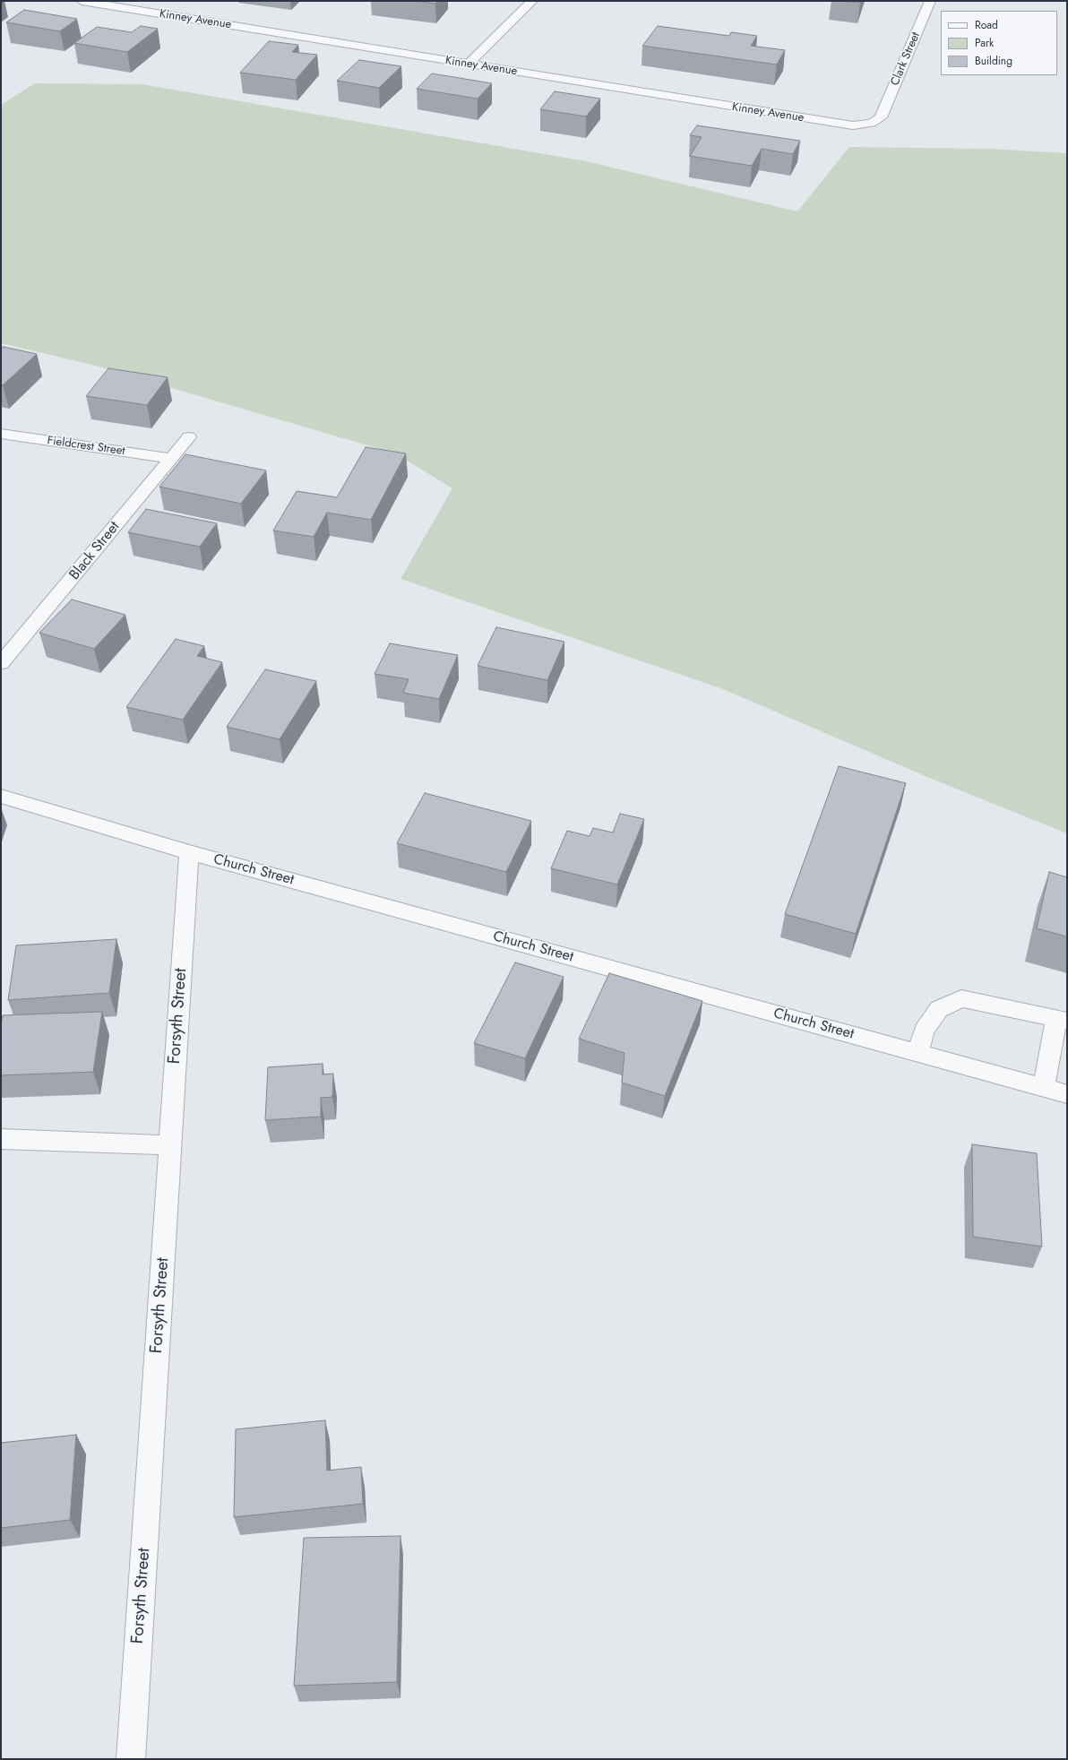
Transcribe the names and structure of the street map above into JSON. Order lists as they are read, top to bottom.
{
  "streets": {
    "street": [
      "Kinney Avenue",
      "Clark Street",
      "Fieldcrest Street",
      "Black Street",
      "Church Street",
      "Forsyth Street"
    ]
  },
  "crossings": [
    ["Kinney Avenue", "Clark Street"],
    ["Fieldcrest Street", "Black Street"],
    ["Church Street", "Forsyth Street"]
  ],
  "legend": ["Road", "Park", "Building"]
}
